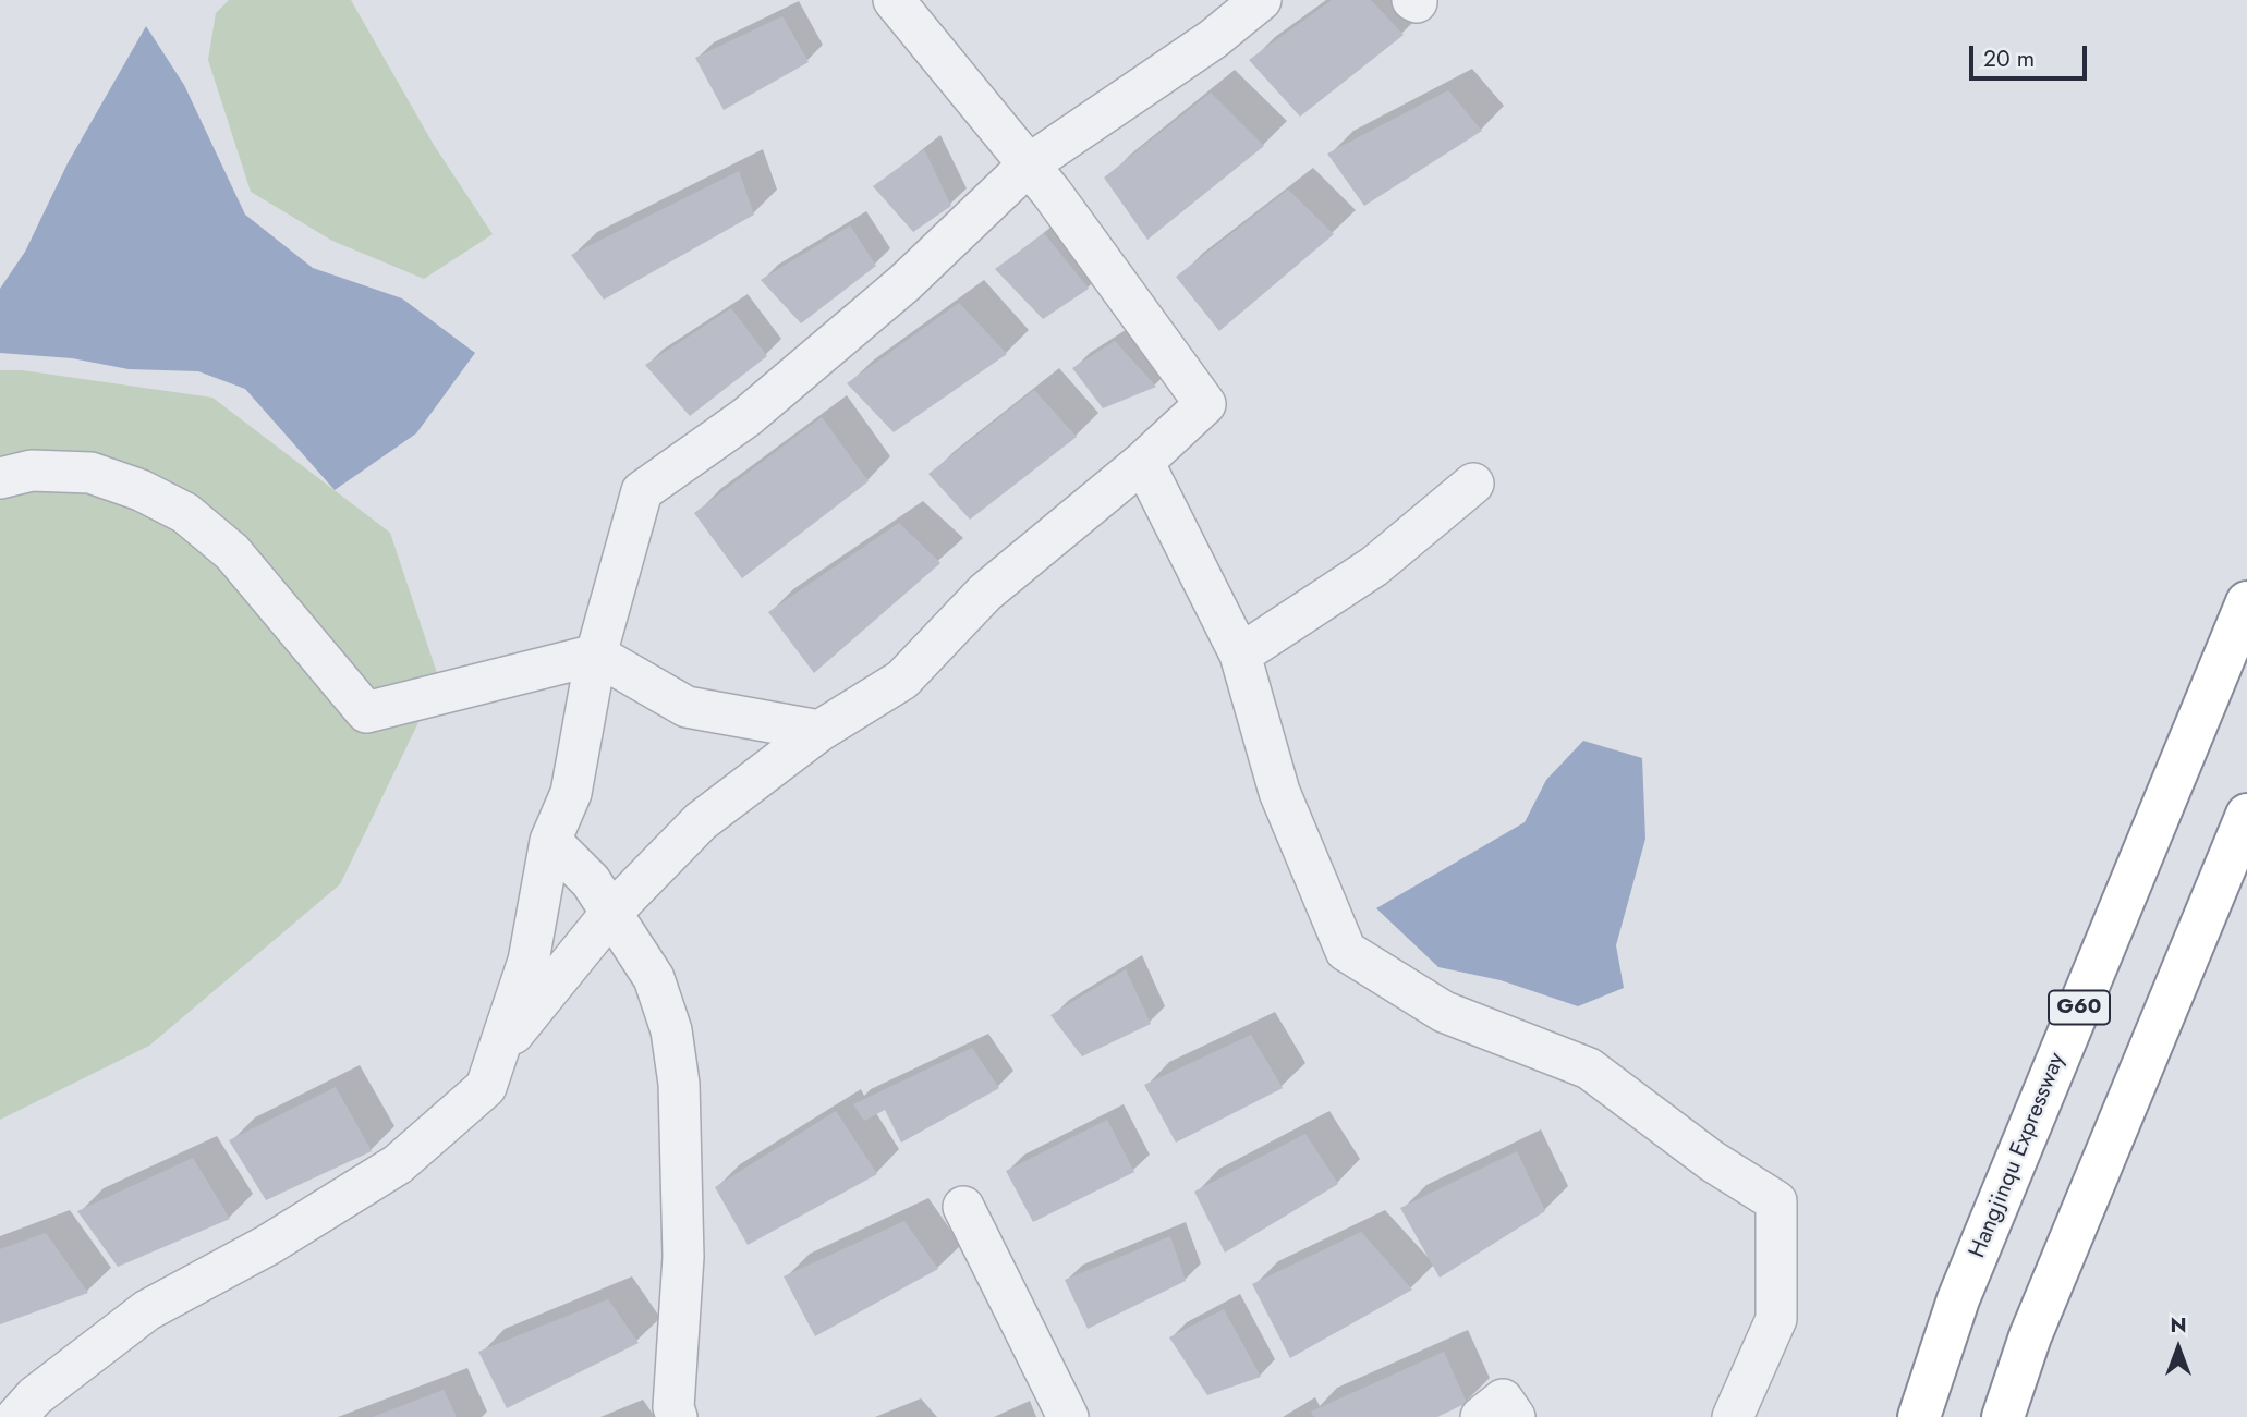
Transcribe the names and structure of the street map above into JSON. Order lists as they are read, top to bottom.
{
  "streets": {
    "highway": ["G60", "Hangjinqu Expressway"]
  },
  "scale_bar": "20 m",
  "north": "top"
}
